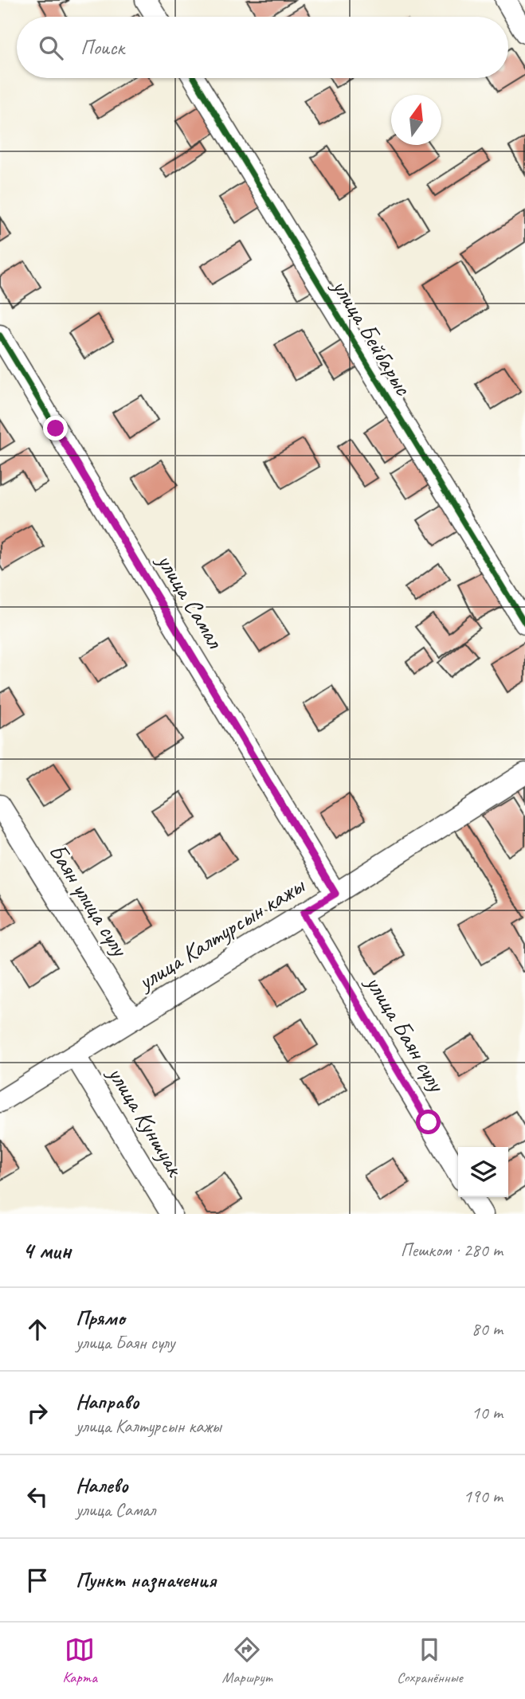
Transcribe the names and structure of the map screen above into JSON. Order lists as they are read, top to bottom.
{
  "streets": {
    "street": [
      "улица Бейбарыс",
      "улица Самал",
      "Баян улица сулу",
      "улица Калтурсын кажы",
      "улица Баян сулу",
      "улица Куншуак"
    ]
  },
  "crossings": [
    ["улица Самал", "улица Калтурсын кажы"],
    ["Баян улица сулу", "улица Калтурсын кажы"],
    ["улица Калтурсын кажы", "улица Баян сулу"],
    ["улица Калтурсын кажы", "улица Куншуак"]
  ],
  "north": "top",
  "page": {
    "search": "Поиск",
    "heading": ["4 мин", "Пешком · 280 m"],
    "list": [
      ["Прямо", "улица Баян сулу", "80 m"],
      ["Направо", "улица Калтурсын кажы", "10 m"],
      ["Налево", "улица Самал", "190 m"],
      "Пункт назначения"
    ],
    "nav": ["Карта", "Маршрут", "Сохранённые"]
  }
}
